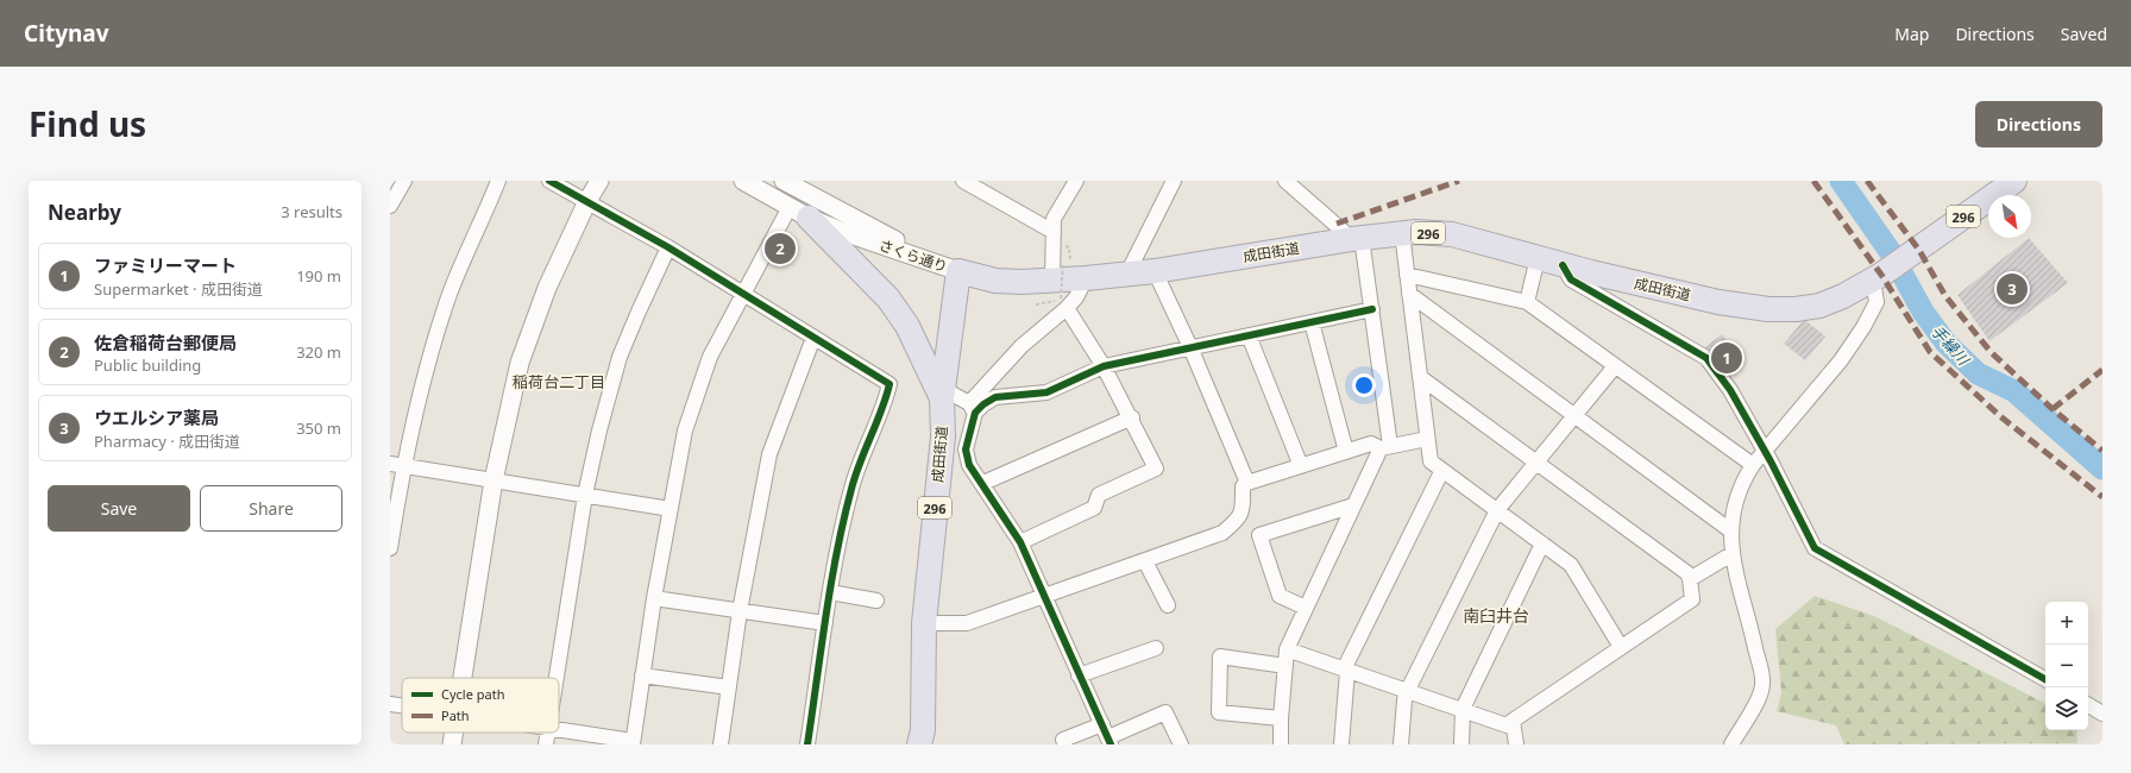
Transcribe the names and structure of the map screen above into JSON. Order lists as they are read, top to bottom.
{
  "streets": {
    "highway": ["296", "成田街道"],
    "street": ["さくら通り"]
  },
  "crossings": [
    ["成田街道", "さくら通り"]
  ],
  "districts": ["稲荷台二丁目", "南臼井台"],
  "water": ["手繰川"],
  "legend": ["Cycle path", "Path"],
  "north": "bottom right",
  "page": {
    "header": "Citynav",
    "nav": ["Map", "Directions", "Saved"],
    "title": "Find us",
    "buttons": [
      "Directions",
      ["Save", "Share"]
    ],
    "heading": ["Nearby", "3 results"],
    "pins": ["2", "3", "1"],
    "list": [
      {
        "mark": "1",
        "name": "ファミリーマート",
        "note": "Supermarket · 成田街道",
        "value": "190 m"
      },
      {
        "mark": "2",
        "name": "佐倉稲荷台郵便局",
        "note": "Public building",
        "value": "320 m"
      },
      {
        "mark": "3",
        "name": "ウエルシア薬局",
        "note": "Pharmacy · 成田街道",
        "value": "350 m"
      }
    ],
    "map_buttons": ["+", "−"]
  }
}
